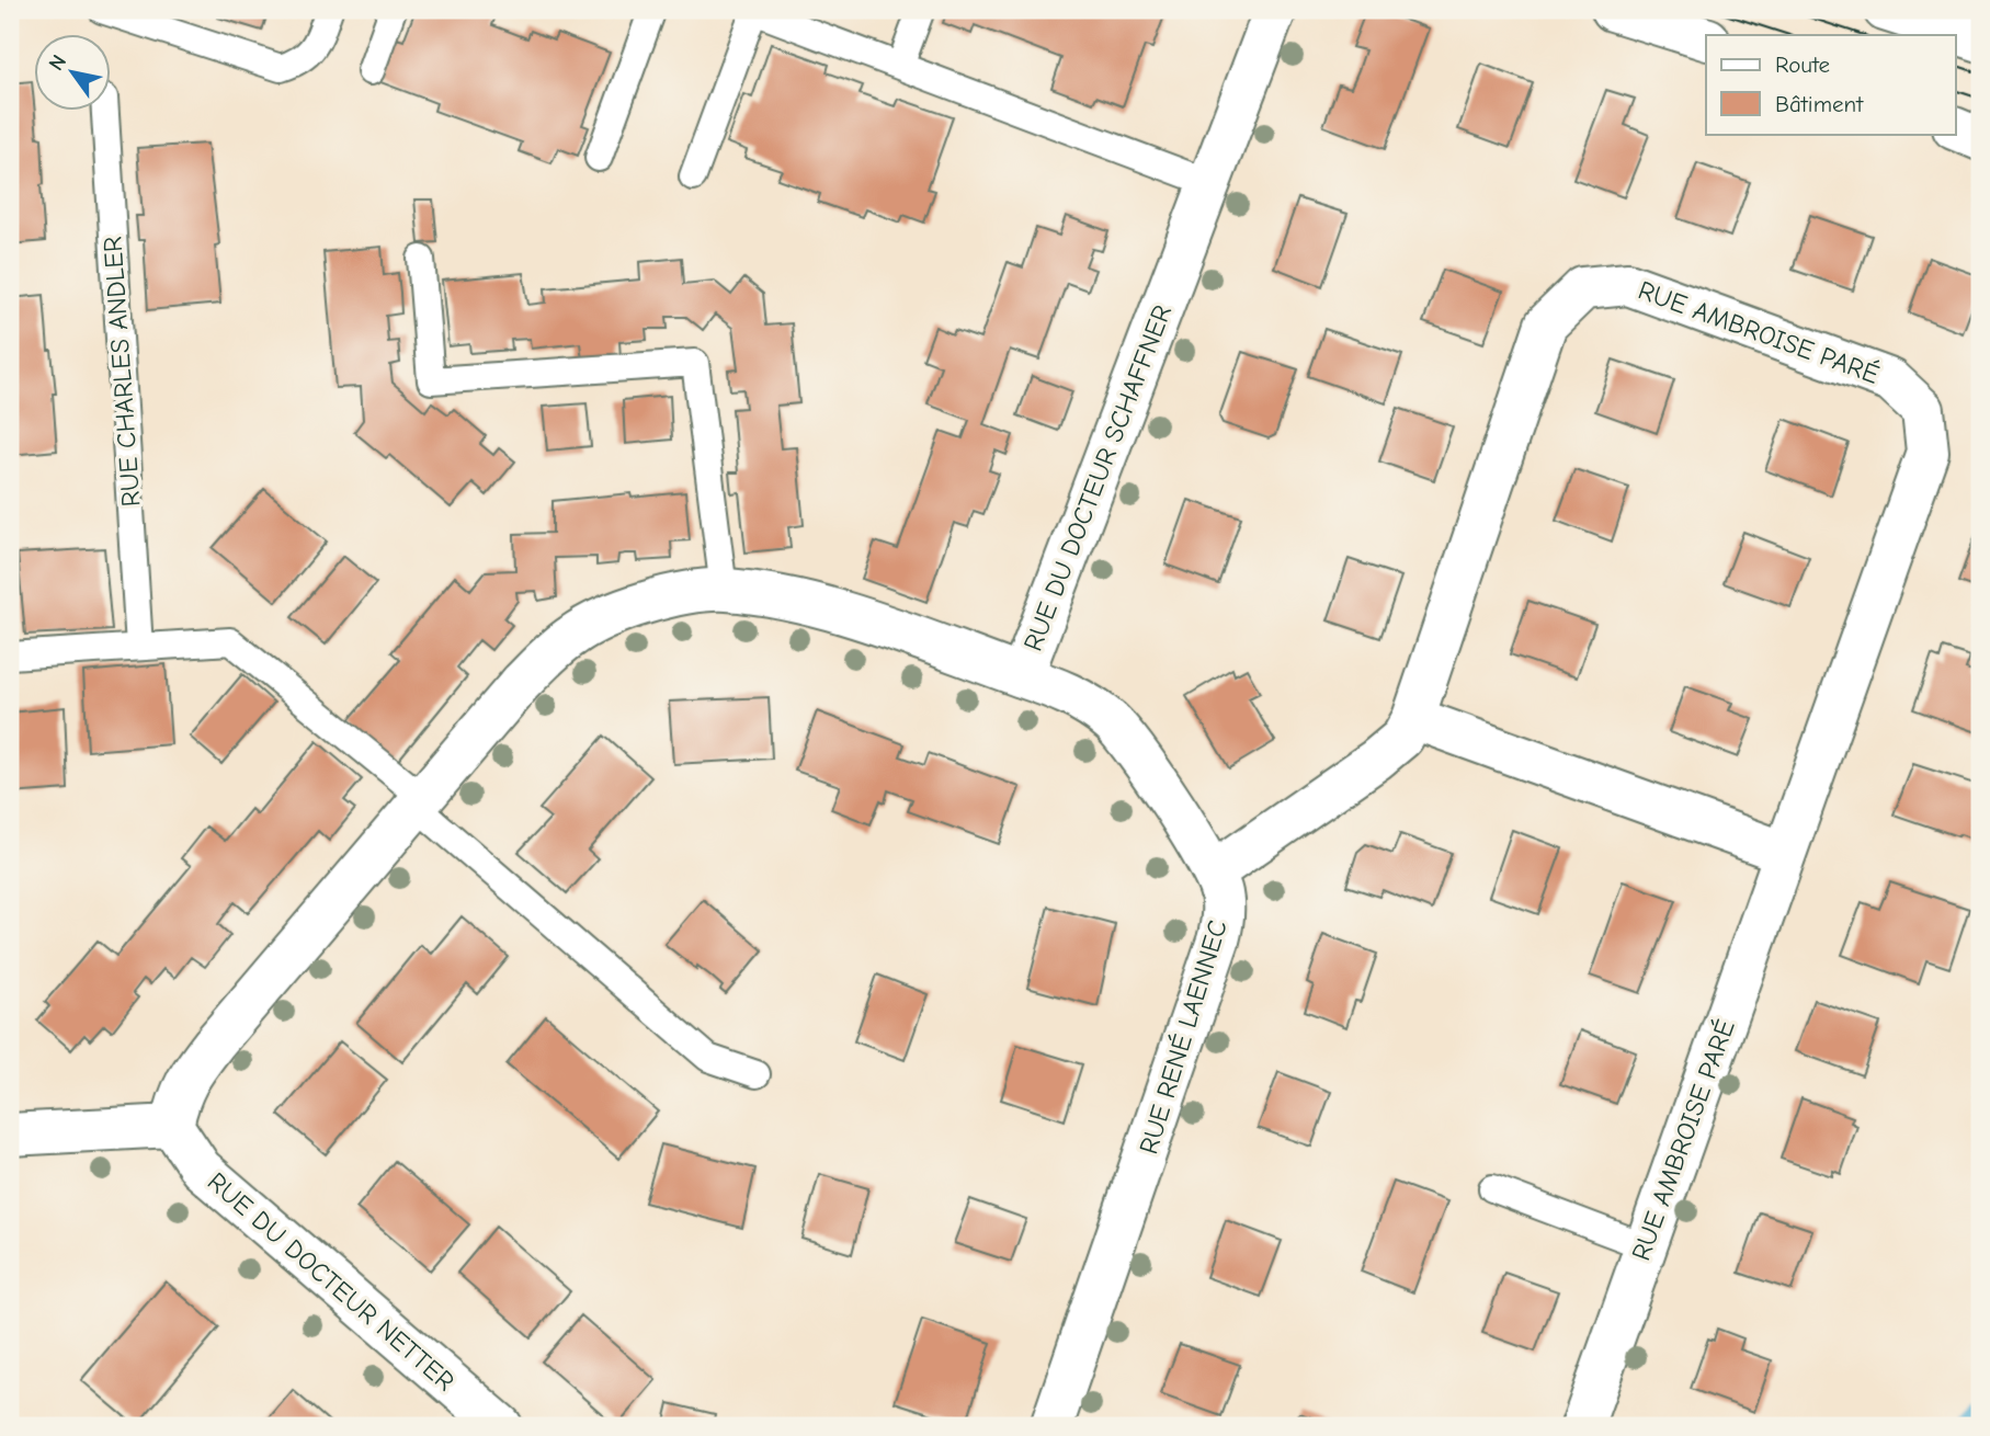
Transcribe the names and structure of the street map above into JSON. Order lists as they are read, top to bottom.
{
  "streets": {
    "street": [
      "RUE AMBROISE PARÉ",
      "RUE DU DOCTEUR SCHAFFNER",
      "RUE RENÉ LAENNEC",
      "RUE DU DOCTEUR NETTER"
    ],
    "lane": ["RUE CHARLES ANDLER"]
  },
  "crossings": [
    ["RUE AMBROISE PARÉ", "RUE RENÉ LAENNEC"],
    ["RUE DU DOCTEUR SCHAFFNER", "RUE RENÉ LAENNEC"],
    ["RUE DU DOCTEUR SCHAFFNER", "RUE DU DOCTEUR NETTER"]
  ],
  "legend": ["Route", "Bâtiment"],
  "north": "top left"
}
